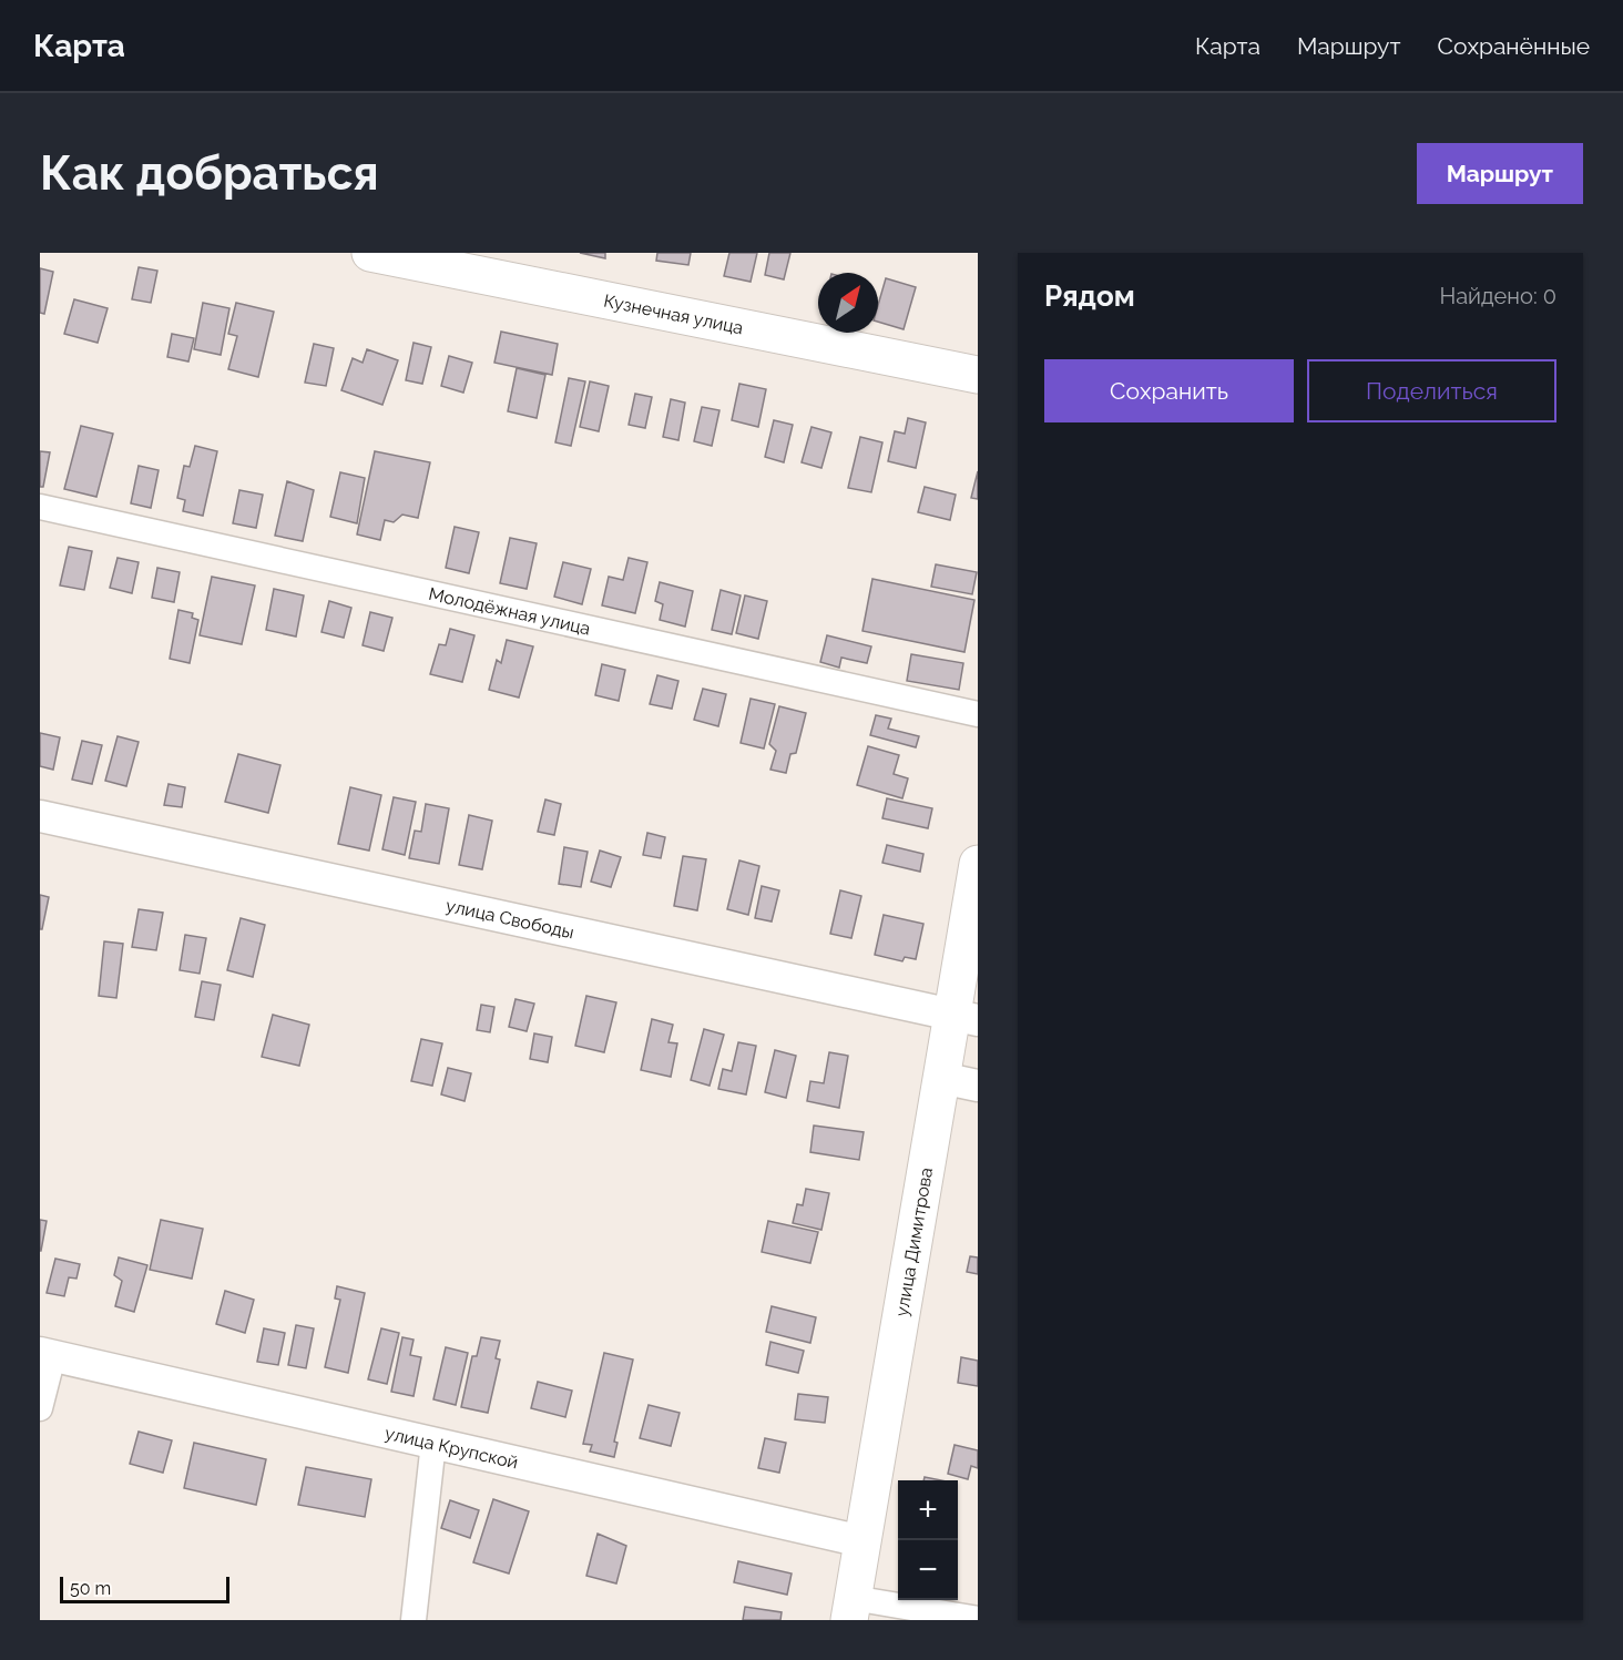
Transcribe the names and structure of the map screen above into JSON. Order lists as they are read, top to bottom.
{
  "streets": {
    "main road": ["Кузнечная улица", "улица Димитрова"],
    "street": ["Молодёжная улица", "улица Свободы", "улица Крупской"]
  },
  "crossings": [
    ["улица Свободы", "улица Димитрова"],
    ["улица Димитрова", "улица Крупской"]
  ],
  "scale_bar": "50 m",
  "north": "top right",
  "page": {
    "header": "Карта",
    "nav": ["Карта", "Маршрут", "Сохранённые"],
    "buttons": [
      "Маршрут",
      ["Сохранить", "Поделиться"]
    ],
    "title": "Как добраться",
    "heading": ["Рядом", "Найдено: 0"],
    "map_buttons": ["+", "−"],
    "scale": "50 m"
  }
}
